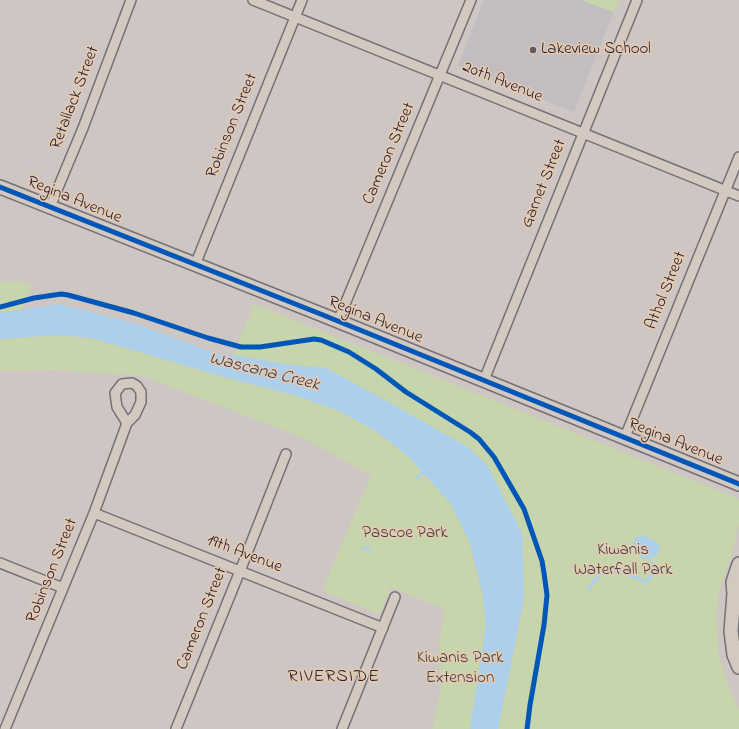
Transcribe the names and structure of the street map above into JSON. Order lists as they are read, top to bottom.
{
  "streets": {
    "street": [
      "20th Avenue",
      "Retallack Street",
      "Robinson Street",
      "Cameron Street",
      "Garnet Street",
      "Regina Avenue",
      "Athol Street",
      "19th Avenue"
    ]
  },
  "crossings": [
    ["20th Avenue", "Robinson Street"],
    ["20th Avenue", "Cameron Street"],
    ["20th Avenue", "Garnet Street"],
    ["20th Avenue", "Athol Street"],
    ["Retallack Street", "Regina Avenue"],
    ["Robinson Street", "Regina Avenue"],
    ["Robinson Street", "19th Avenue"],
    ["Cameron Street", "Regina Avenue"],
    ["Cameron Street", "19th Avenue"],
    ["Garnet Street", "Regina Avenue"],
    ["Regina Avenue", "Athol Street"]
  ],
  "districts": ["RIVERSIDE"],
  "water": ["Wascana Creek"],
  "parks": ["Pascoe Park", "Kiwanis Waterfall Park", "Kiwanis Park Extension"],
  "places": ["Lakeview School"]
}
